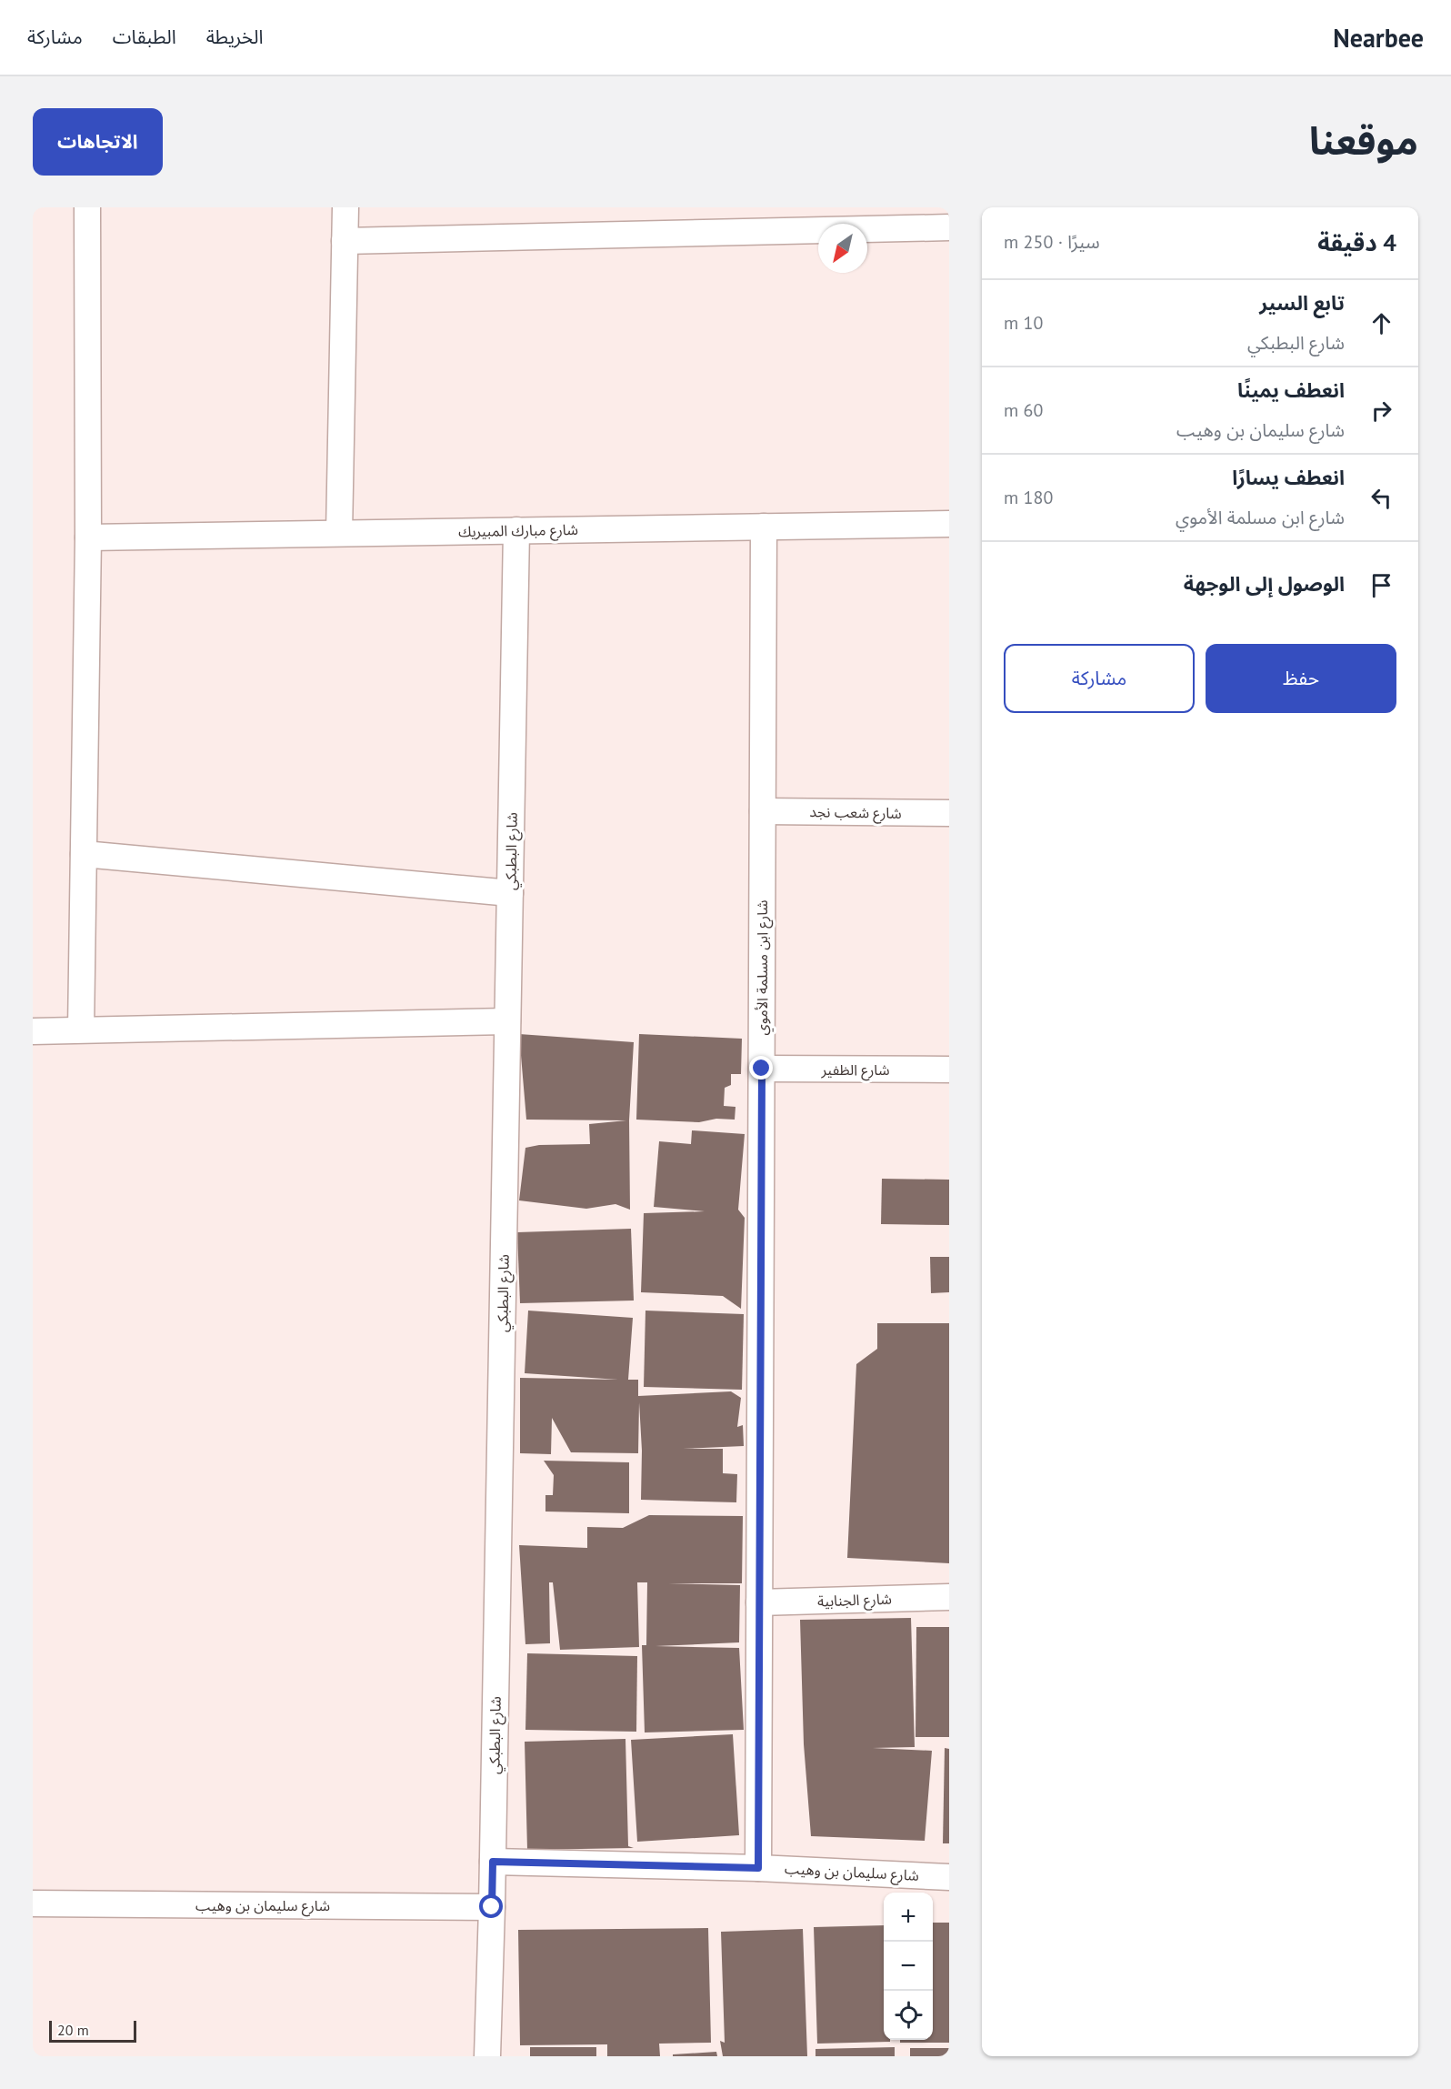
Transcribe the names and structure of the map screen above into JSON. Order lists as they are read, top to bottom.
{
  "streets": {
    "street": [
      "شارع مبارك المبيريك",
      "شارع شعب نجد",
      "شارع البطبكي",
      "شارع ابن مسلمة الأموي",
      "شارع الظفير",
      "شارع الجنابية",
      "شارع سليمان بن وهيب"
    ]
  },
  "crossings": [
    ["شارع مبارك المبيريك", "شارع البطبكي"],
    ["شارع مبارك المبيريك", "شارع ابن مسلمة الأموي"],
    ["شارع شعب نجد", "شارع ابن مسلمة الأموي"],
    ["شارع البطبكي", "شارع سليمان بن وهيب"],
    ["شارع ابن مسلمة الأموي", "شارع الظفير"],
    ["شارع ابن مسلمة الأموي", "شارع الجنابية"],
    ["شارع ابن مسلمة الأموي", "شارع سليمان بن وهيب"]
  ],
  "scale_bar": "20 m",
  "north": "bottom left",
  "page": {
    "header": "Nearbee",
    "nav": ["الخريطة", "الطبقات", "مشاركة"],
    "title": "موقعنا",
    "buttons": [
      "الاتجاهات",
      ["حفظ", "مشاركة"]
    ],
    "heading": ["4 دقيقة", "سيرًا · 250 m"],
    "list": [
      ["تابع السير", "شارع البطبكي", "10 m"],
      ["انعطف يمينًا", "شارع سليمان بن وهيب", "60 m"],
      ["انعطف يسارًا", "شارع ابن مسلمة الأموي", "180 m"],
      "الوصول إلى الوجهة"
    ],
    "map_buttons": ["+", "−"],
    "scale": "20 m"
  }
}
